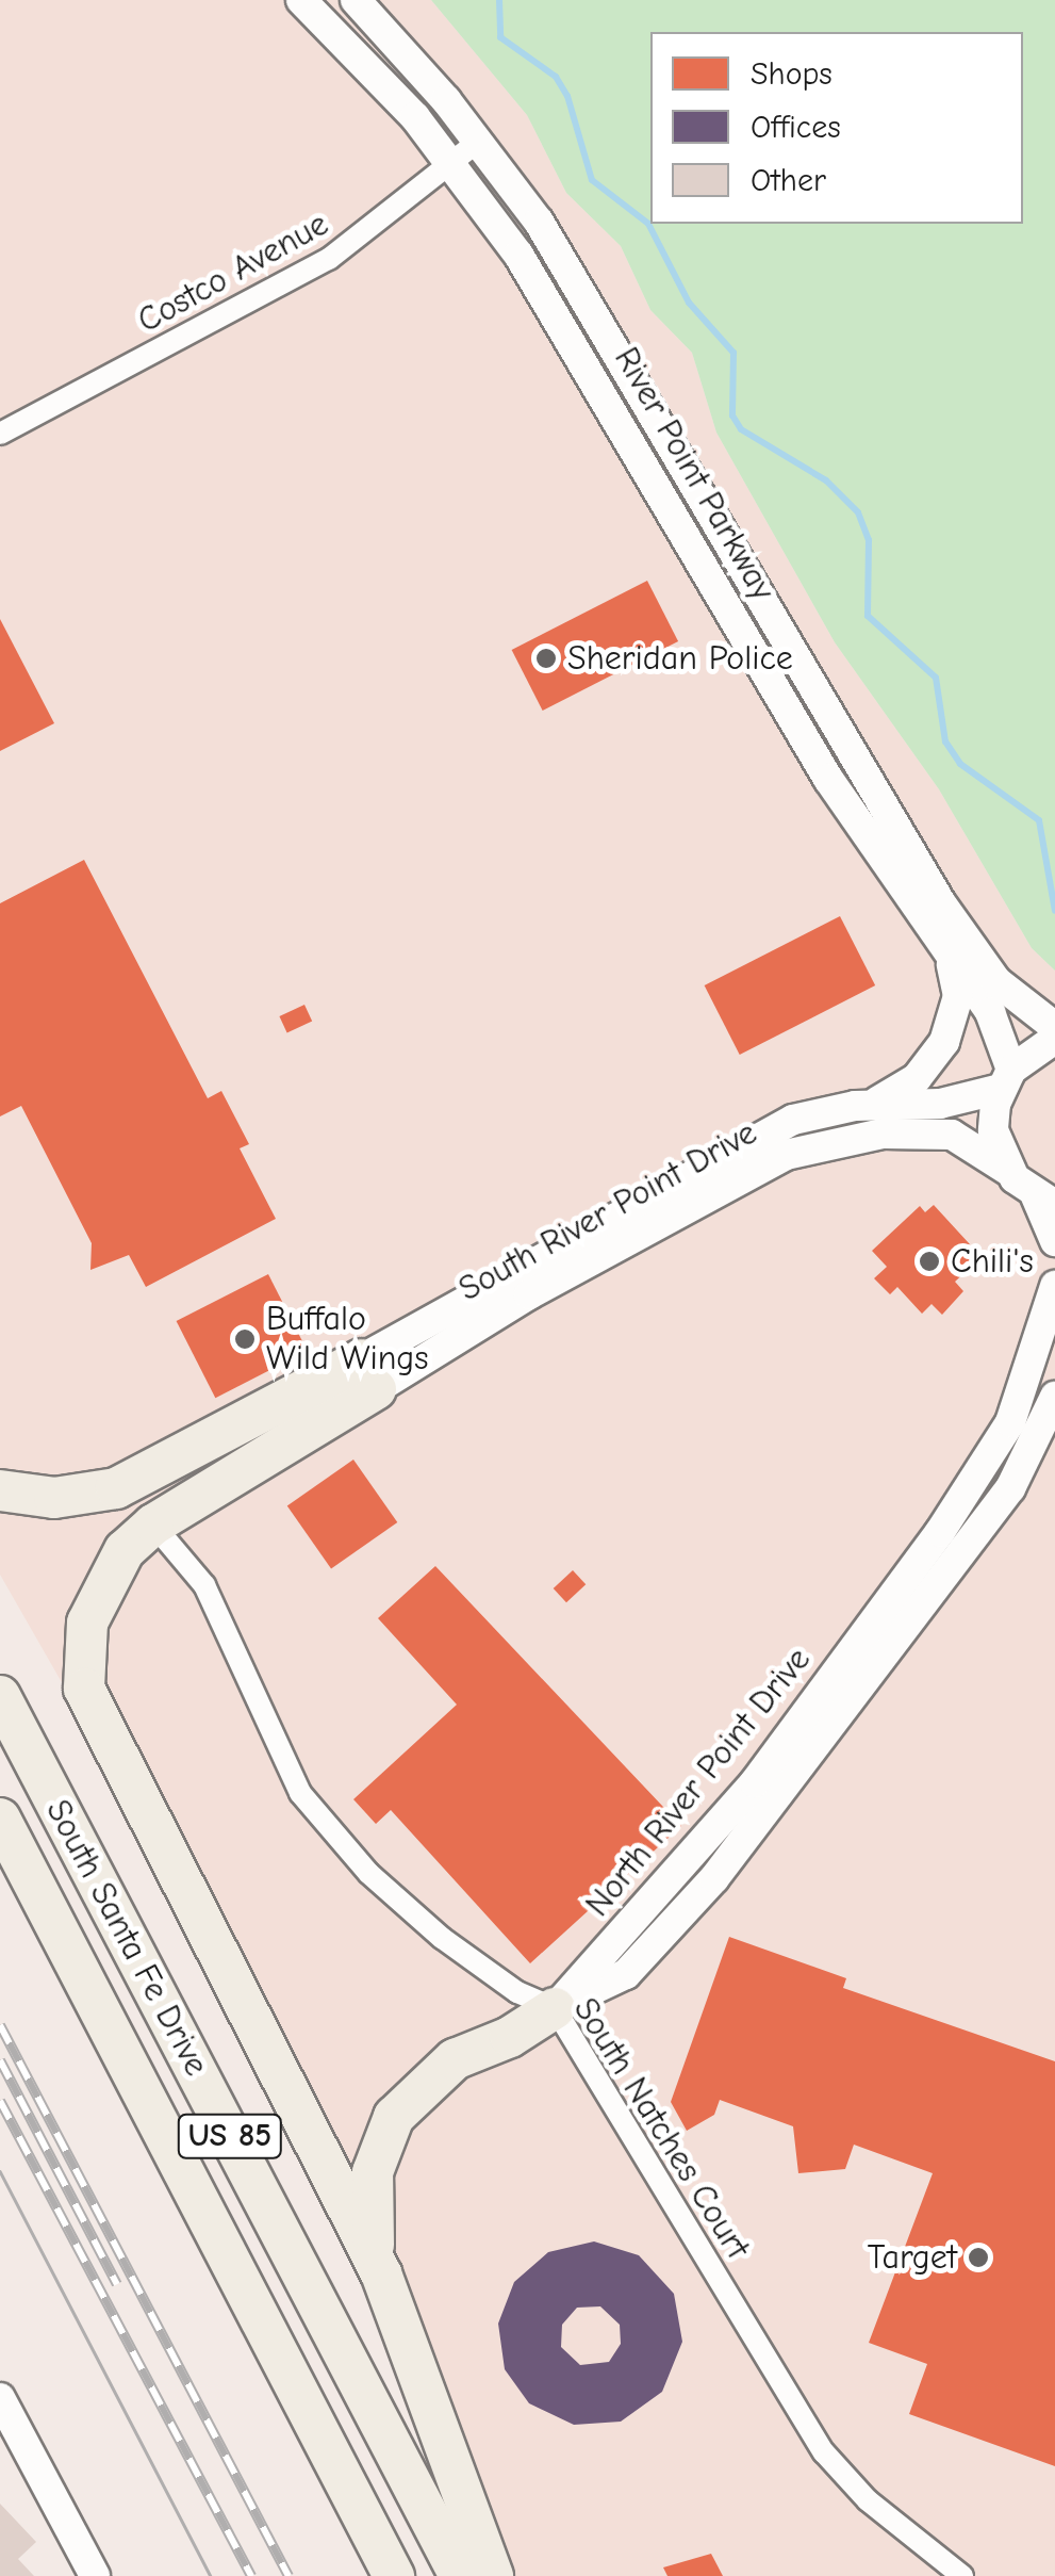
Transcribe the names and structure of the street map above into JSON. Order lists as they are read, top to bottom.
{
  "streets": {
    "highway": ["South Santa Fe Drive", "US 85"],
    "street": [
      "Costco Avenue",
      "River Point Parkway",
      "South River Point Drive",
      "North River Point Drive",
      "South Natches Court"
    ]
  },
  "crossings": [
    ["Costco Avenue", "River Point Parkway"],
    ["River Point Parkway", "South River Point Drive"],
    ["North River Point Drive", "South Natches Court"]
  ],
  "places": [
    "Sheridan Police",
    "Chili's",
    "Buffalo Wild Wings",
    "Target"
  ],
  "legend": ["Shops", "Offices", "Other"]
}
